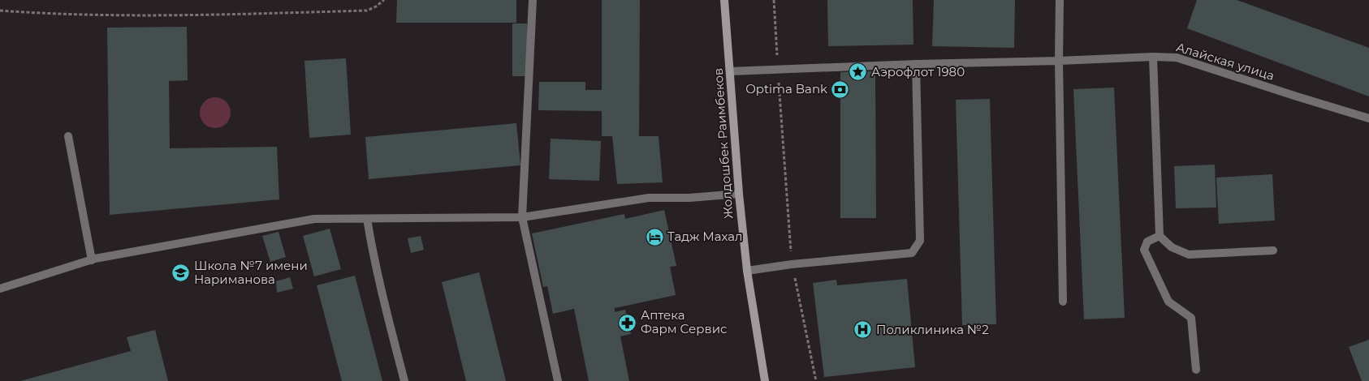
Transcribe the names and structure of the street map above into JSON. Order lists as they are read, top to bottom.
{
  "streets": {
    "main road": ["Жолдошбек Раимбеков"],
    "street": ["Алайская улица"]
  },
  "crossings": [
    ["Алайская улица", "Жолдошбек Раимбеков"]
  ],
  "places": {
    "place": ["Аэрофлот 1980"],
    "bank": ["Optima Bank"],
    "hotel": ["Тадж Махал"],
    "school or university": ["Школа №7 имени Нариманова"],
    "pharmacy": ["Аптека Фарм Сервис"],
    "hospital": ["Поликлиника №2"]
  }
}
